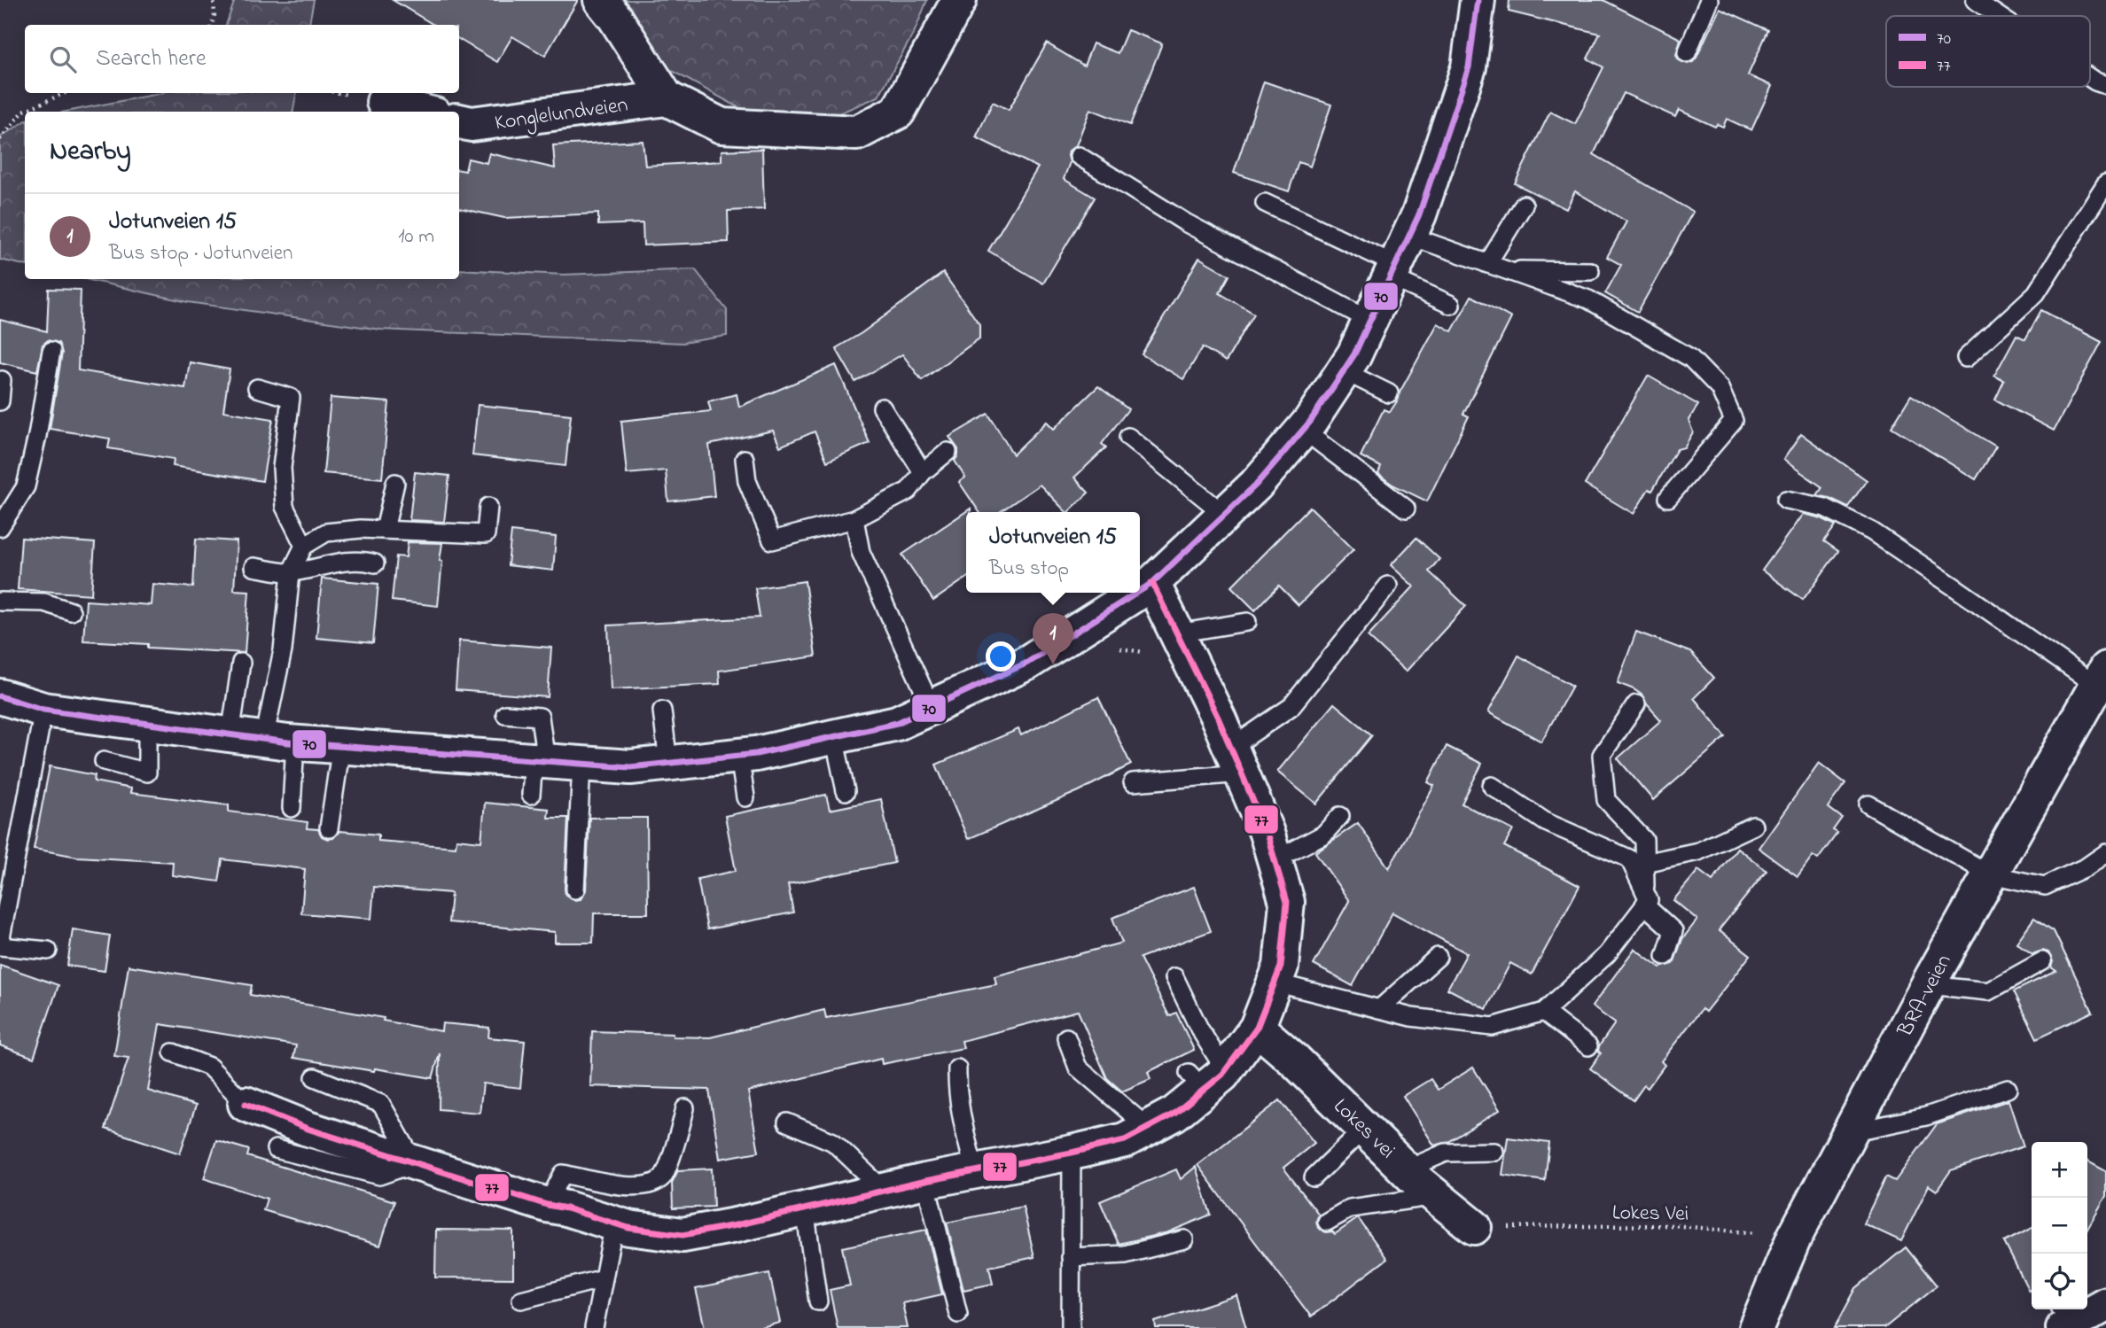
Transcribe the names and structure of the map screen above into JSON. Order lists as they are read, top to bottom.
{
  "streets": {
    "street": ["Konglelundveien", "BRA-veien", "Lokes vei"],
    "path": ["Lokes Vei"]
  },
  "crossings": [
    ["BRA-veien", "Lokes Vei"],
    ["Lokes vei", "Lokes Vei"]
  ],
  "lines": ["transit line 70", "transit line 77"],
  "legend": ["70", "77"],
  "page": {
    "search": "Search here",
    "heading": "Nearby",
    "list": [
      {
        "mark": "1",
        "name": "Jotunveien 15",
        "note": "Bus stop · Jotunveien",
        "value": "10 m"
      }
    ],
    "popup": ["Jotunveien 15", "Bus stop"],
    "pins": "1",
    "map_buttons": ["+", "−"]
  }
}
